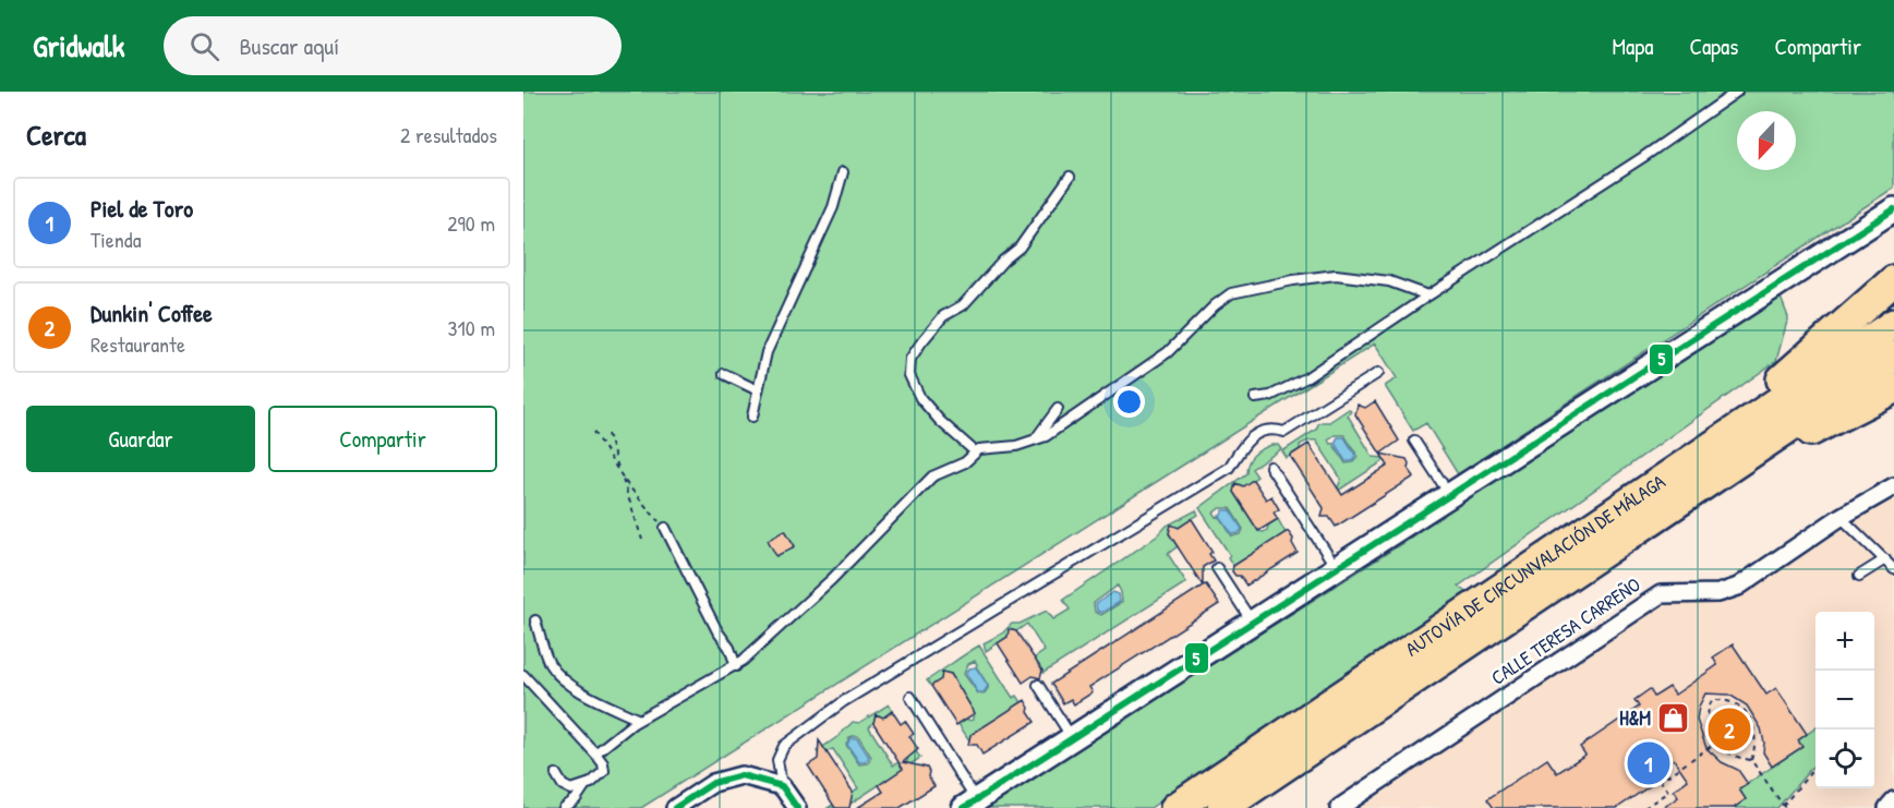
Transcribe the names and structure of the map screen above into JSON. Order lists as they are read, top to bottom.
{
  "streets": {
    "highway": ["AUTOVÍA DE CIRCUNVALACIÓN DE MÁLAGA"],
    "street": ["CALLE TERESA CARREÑO"]
  },
  "places": {
    "shop": ["H&M"]
  },
  "lines": ["transit line 5"],
  "north": "bottom",
  "page": {
    "header": "Gridwalk",
    "search": "Buscar aquí",
    "nav": ["Mapa", "Capas", "Compartir"],
    "heading": ["Cerca", "2 resultados"],
    "list": [
      {
        "mark": "1",
        "name": "Piel de Toro",
        "note": "Tienda",
        "value": "290 m"
      },
      {
        "mark": "2",
        "name": "Dunkin' Coffee",
        "note": "Restaurante",
        "value": "310 m"
      }
    ],
    "buttons": ["Guardar", "Compartir"],
    "map_buttons": ["+", "−"],
    "pins": ["2", "1"]
  }
}
